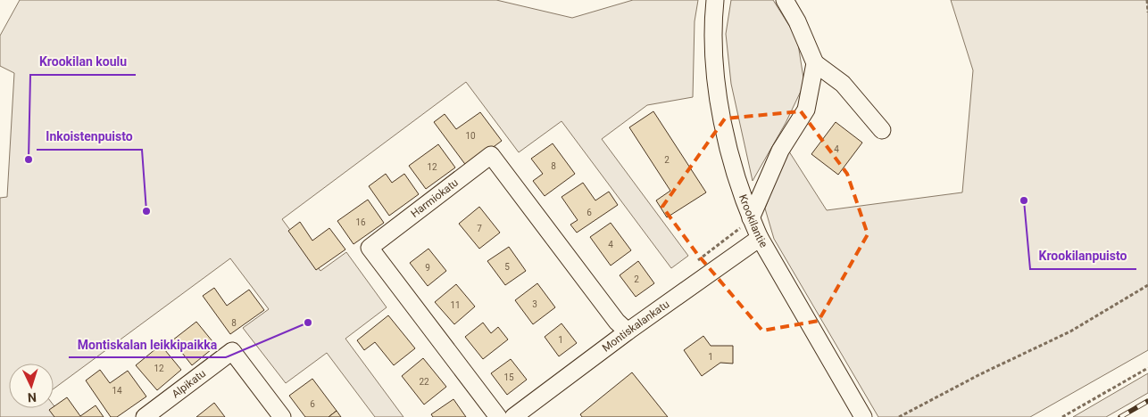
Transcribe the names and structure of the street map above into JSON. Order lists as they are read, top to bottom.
{
  "streets": {
    "street": [
      "Harmiokatu",
      "Krookilantie",
      "Montiskalankatu",
      "Alpikatu"
    ]
  },
  "crossings": [
    ["Harmiokatu", "Montiskalankatu"],
    ["Krookilantie", "Montiskalankatu"]
  ],
  "places": [
    "Krookilan koulu",
    "Krookilanpuisto",
    "Inkoistenpuisto",
    "Montiskalan leikkipaikka"
  ],
  "house_numbers": [
    "10",
    "4",
    "2",
    "8",
    "12",
    "6",
    "16",
    "7",
    "4",
    "5",
    "9",
    "2",
    "3",
    "11",
    "8",
    "1",
    "1",
    "12",
    "15",
    "22",
    "14",
    "6"
  ],
  "north": "bottom"
}
